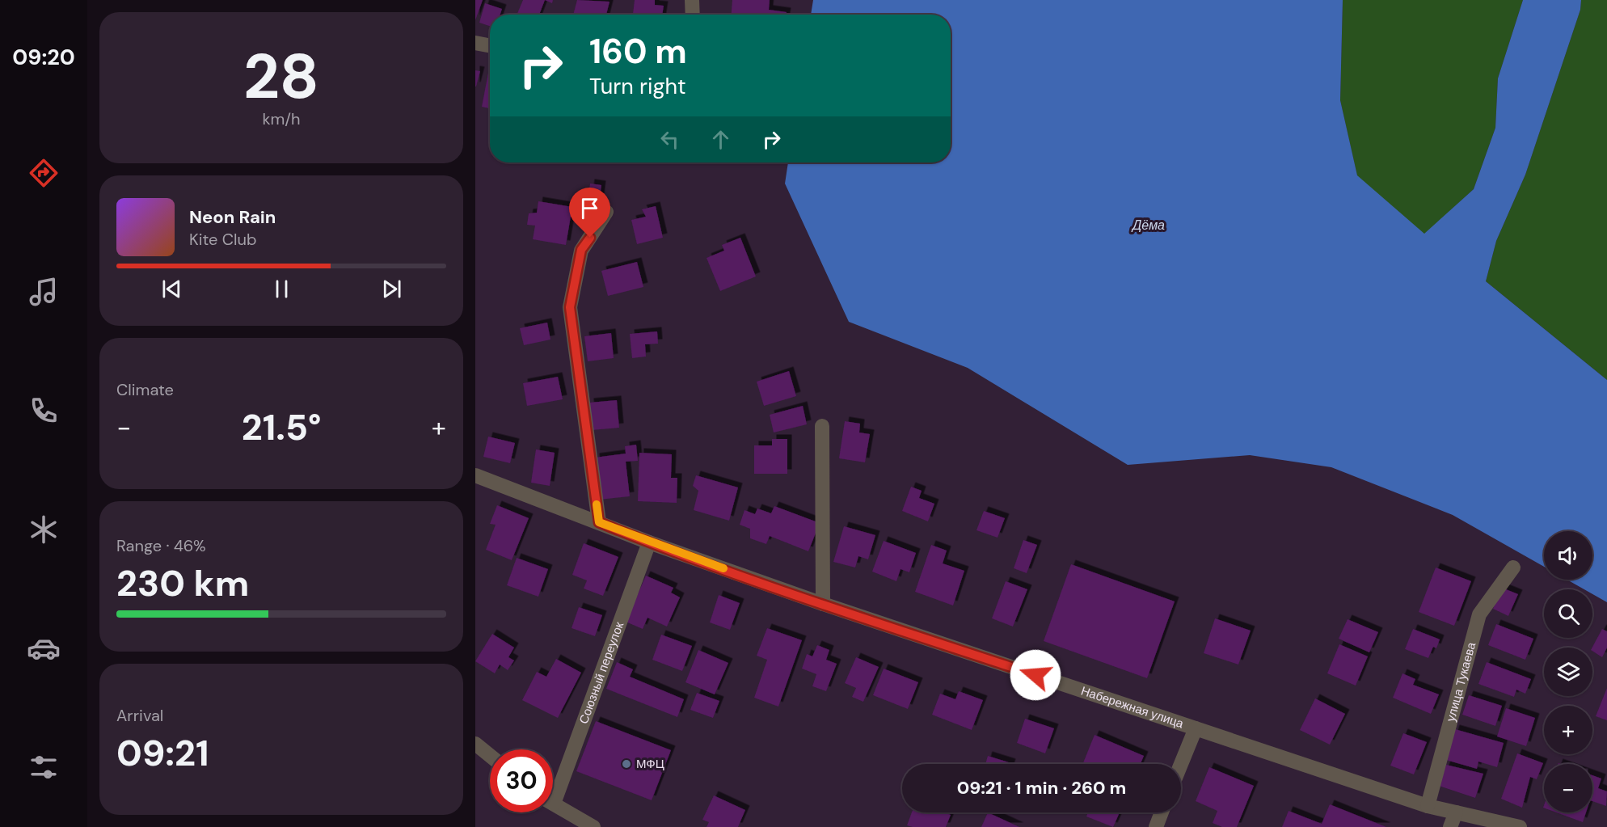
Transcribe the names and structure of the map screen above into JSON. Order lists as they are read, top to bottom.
{
  "streets": {
    "street": ["Союзный переулок", "улица Тукаева", "Набережная улица"]
  },
  "crossings": [
    ["Союзный переулок", "Набережная улица"],
    ["улица Тукаева", "Набережная улица"]
  ],
  "water": ["Дёма"],
  "places": ["МФЦ"],
  "page": {
    "tabs": "09:20",
    "tile": [
      ["28", "km/h"],
      "Climate",
      ["Range · 46%", "230 km"],
      ["Arrival", "09:21"]
    ],
    "turn": ["160 m", "Turn right"],
    "song": ["Neon Rain", "Kite Club"],
    "heat": ["−", "21.5°", "+"],
    "map_buttons": ["+", "−"],
    "limit": "30",
    "trip": "09:21 · 1 min · 260 m"
  }
}
